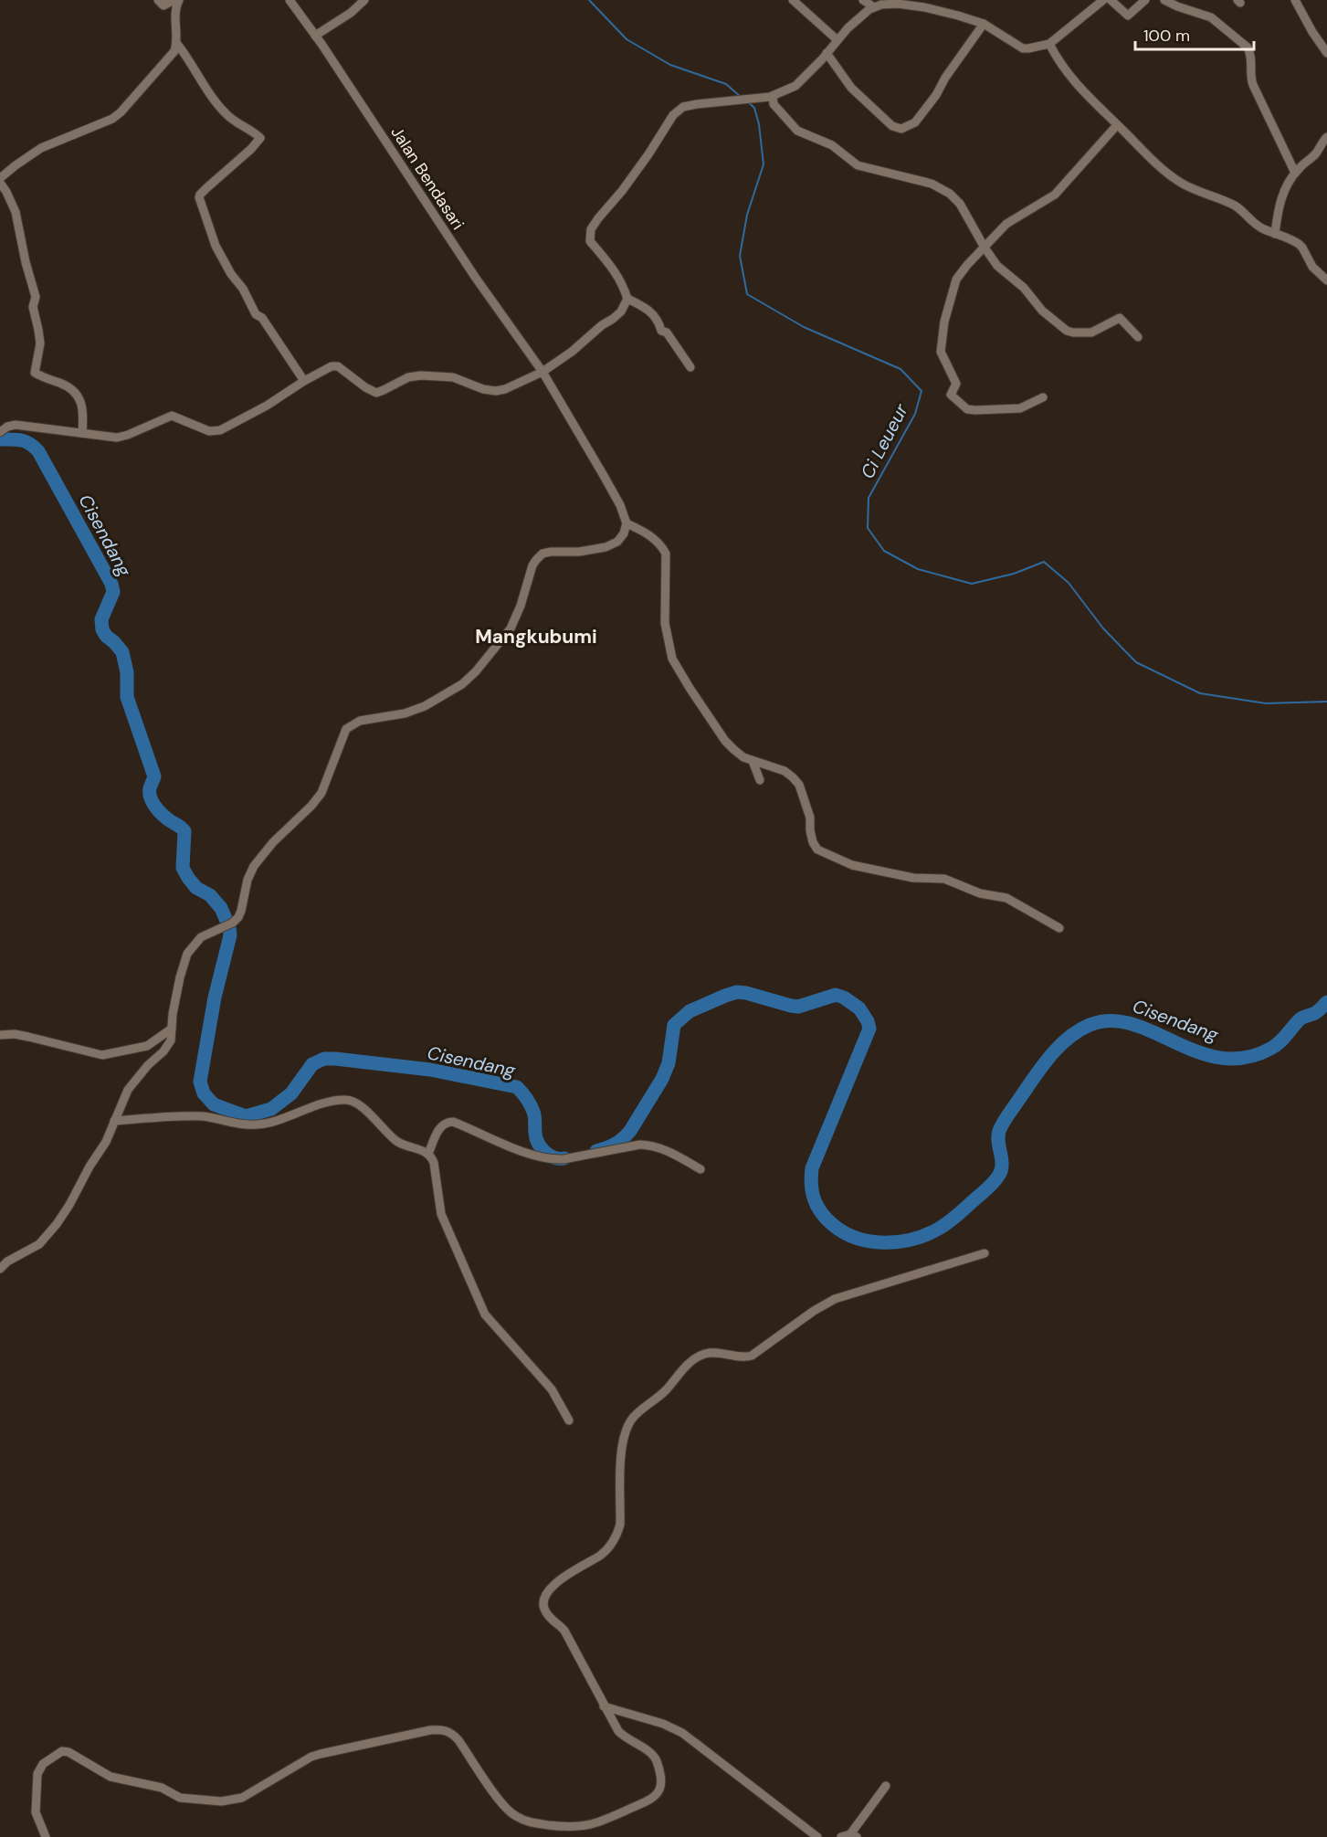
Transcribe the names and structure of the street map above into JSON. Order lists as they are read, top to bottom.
{
  "streets": {
    "street": ["Jalan Bendasari"]
  },
  "districts": ["Mangkubumi"],
  "water": ["Ci Leueur", "Cisendang"],
  "scale_bar": "100 m"
}
